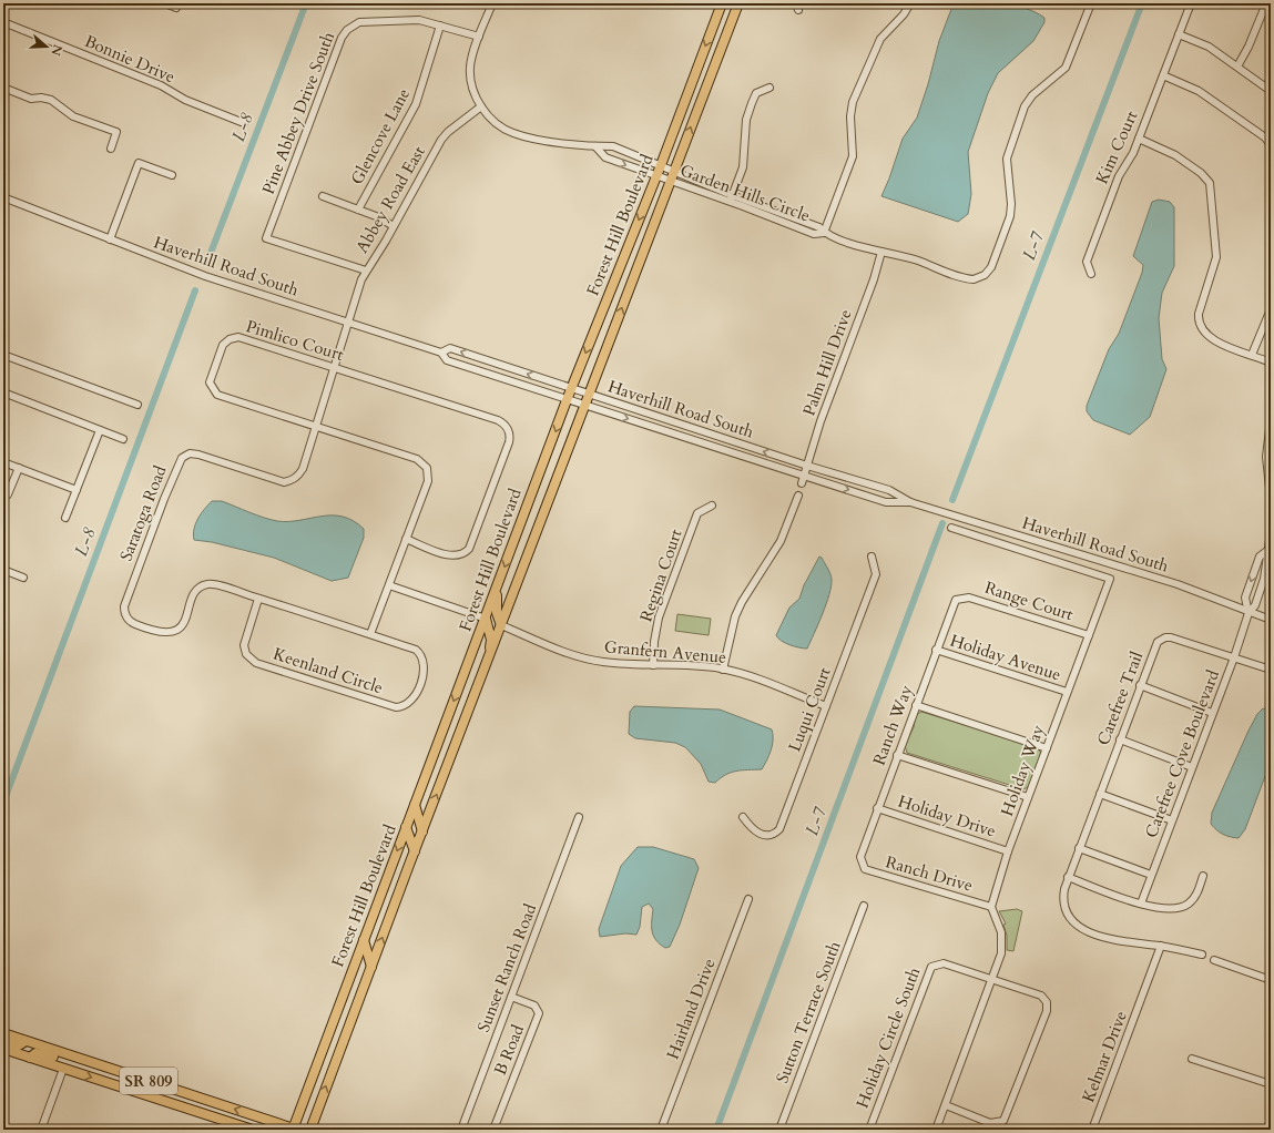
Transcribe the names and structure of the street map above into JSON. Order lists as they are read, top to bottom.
{
  "streets": {
    "main road": ["Forest Hill Boulevard", "SR 809"],
    "street": [
      "Bonnie Drive",
      "Pine Abbey Drive South",
      "Glencove Lane",
      "Kim Court",
      "Garden Hills Circle",
      "Abbey Road East",
      "Haverhill Road South",
      "Pimlico Court",
      "Palm Hill Drive",
      "Saratoga Road",
      "Regina Court",
      "Range Court",
      "Granfern Avenue",
      "Holiday Avenue",
      "Keenland Circle",
      "Carefree Trail",
      "Luqui Court",
      "Ranch Way",
      "Carefree Cove Boulevard",
      "Holiday Way",
      "Holiday Drive",
      "Ranch Drive",
      "Sunset Ranch Road",
      "Hairland Drive",
      "Sutton Terrace South",
      "Holiday Circle South",
      "B Road",
      "Kelmar Drive"
    ]
  },
  "crossings": [
    ["Pine Abbey Drive South", "Glencove Lane"],
    ["Pine Abbey Drive South", "Garden Hills Circle"],
    ["Pine Abbey Drive South", "Abbey Road East"],
    ["Glencove Lane", "Abbey Road East"],
    ["Garden Hills Circle", "Abbey Road East"],
    ["Garden Hills Circle", "Forest Hill Boulevard"],
    ["Garden Hills Circle", "Palm Hill Drive"],
    ["Abbey Road East", "Haverhill Road South"],
    ["Abbey Road East", "Saratoga Road"],
    ["Forest Hill Boulevard", "Haverhill Road South"],
    ["Forest Hill Boulevard", "Granfern Avenue"],
    ["Forest Hill Boulevard", "SR 809"],
    ["Haverhill Road South", "Palm Hill Drive"],
    ["Haverhill Road South", "Saratoga Road"],
    ["Haverhill Road South", "Carefree Cove Boulevard"],
    ["Pimlico Court", "Saratoga Road"],
    ["Pimlico Court", "Keenland Circle"],
    ["Saratoga Road", "Keenland Circle"],
    ["Regina Court", "Granfern Avenue"],
    ["Range Court", "Ranch Way"],
    ["Range Court", "Holiday Way"],
    ["Granfern Avenue", "Luqui Court"],
    ["Holiday Avenue", "Ranch Way"],
    ["Holiday Avenue", "Holiday Way"],
    ["Carefree Trail", "Carefree Cove Boulevard"],
    ["Carefree Trail", "Kelmar Drive"],
    ["Ranch Way", "Holiday Drive"],
    ["Ranch Way", "Ranch Drive"],
    ["Holiday Way", "Holiday Drive"],
    ["Holiday Way", "Ranch Drive"],
    ["Sunset Ranch Road", "B Road"]
  ],
  "water": ["L-8", "L-7"],
  "north": "right"
}
